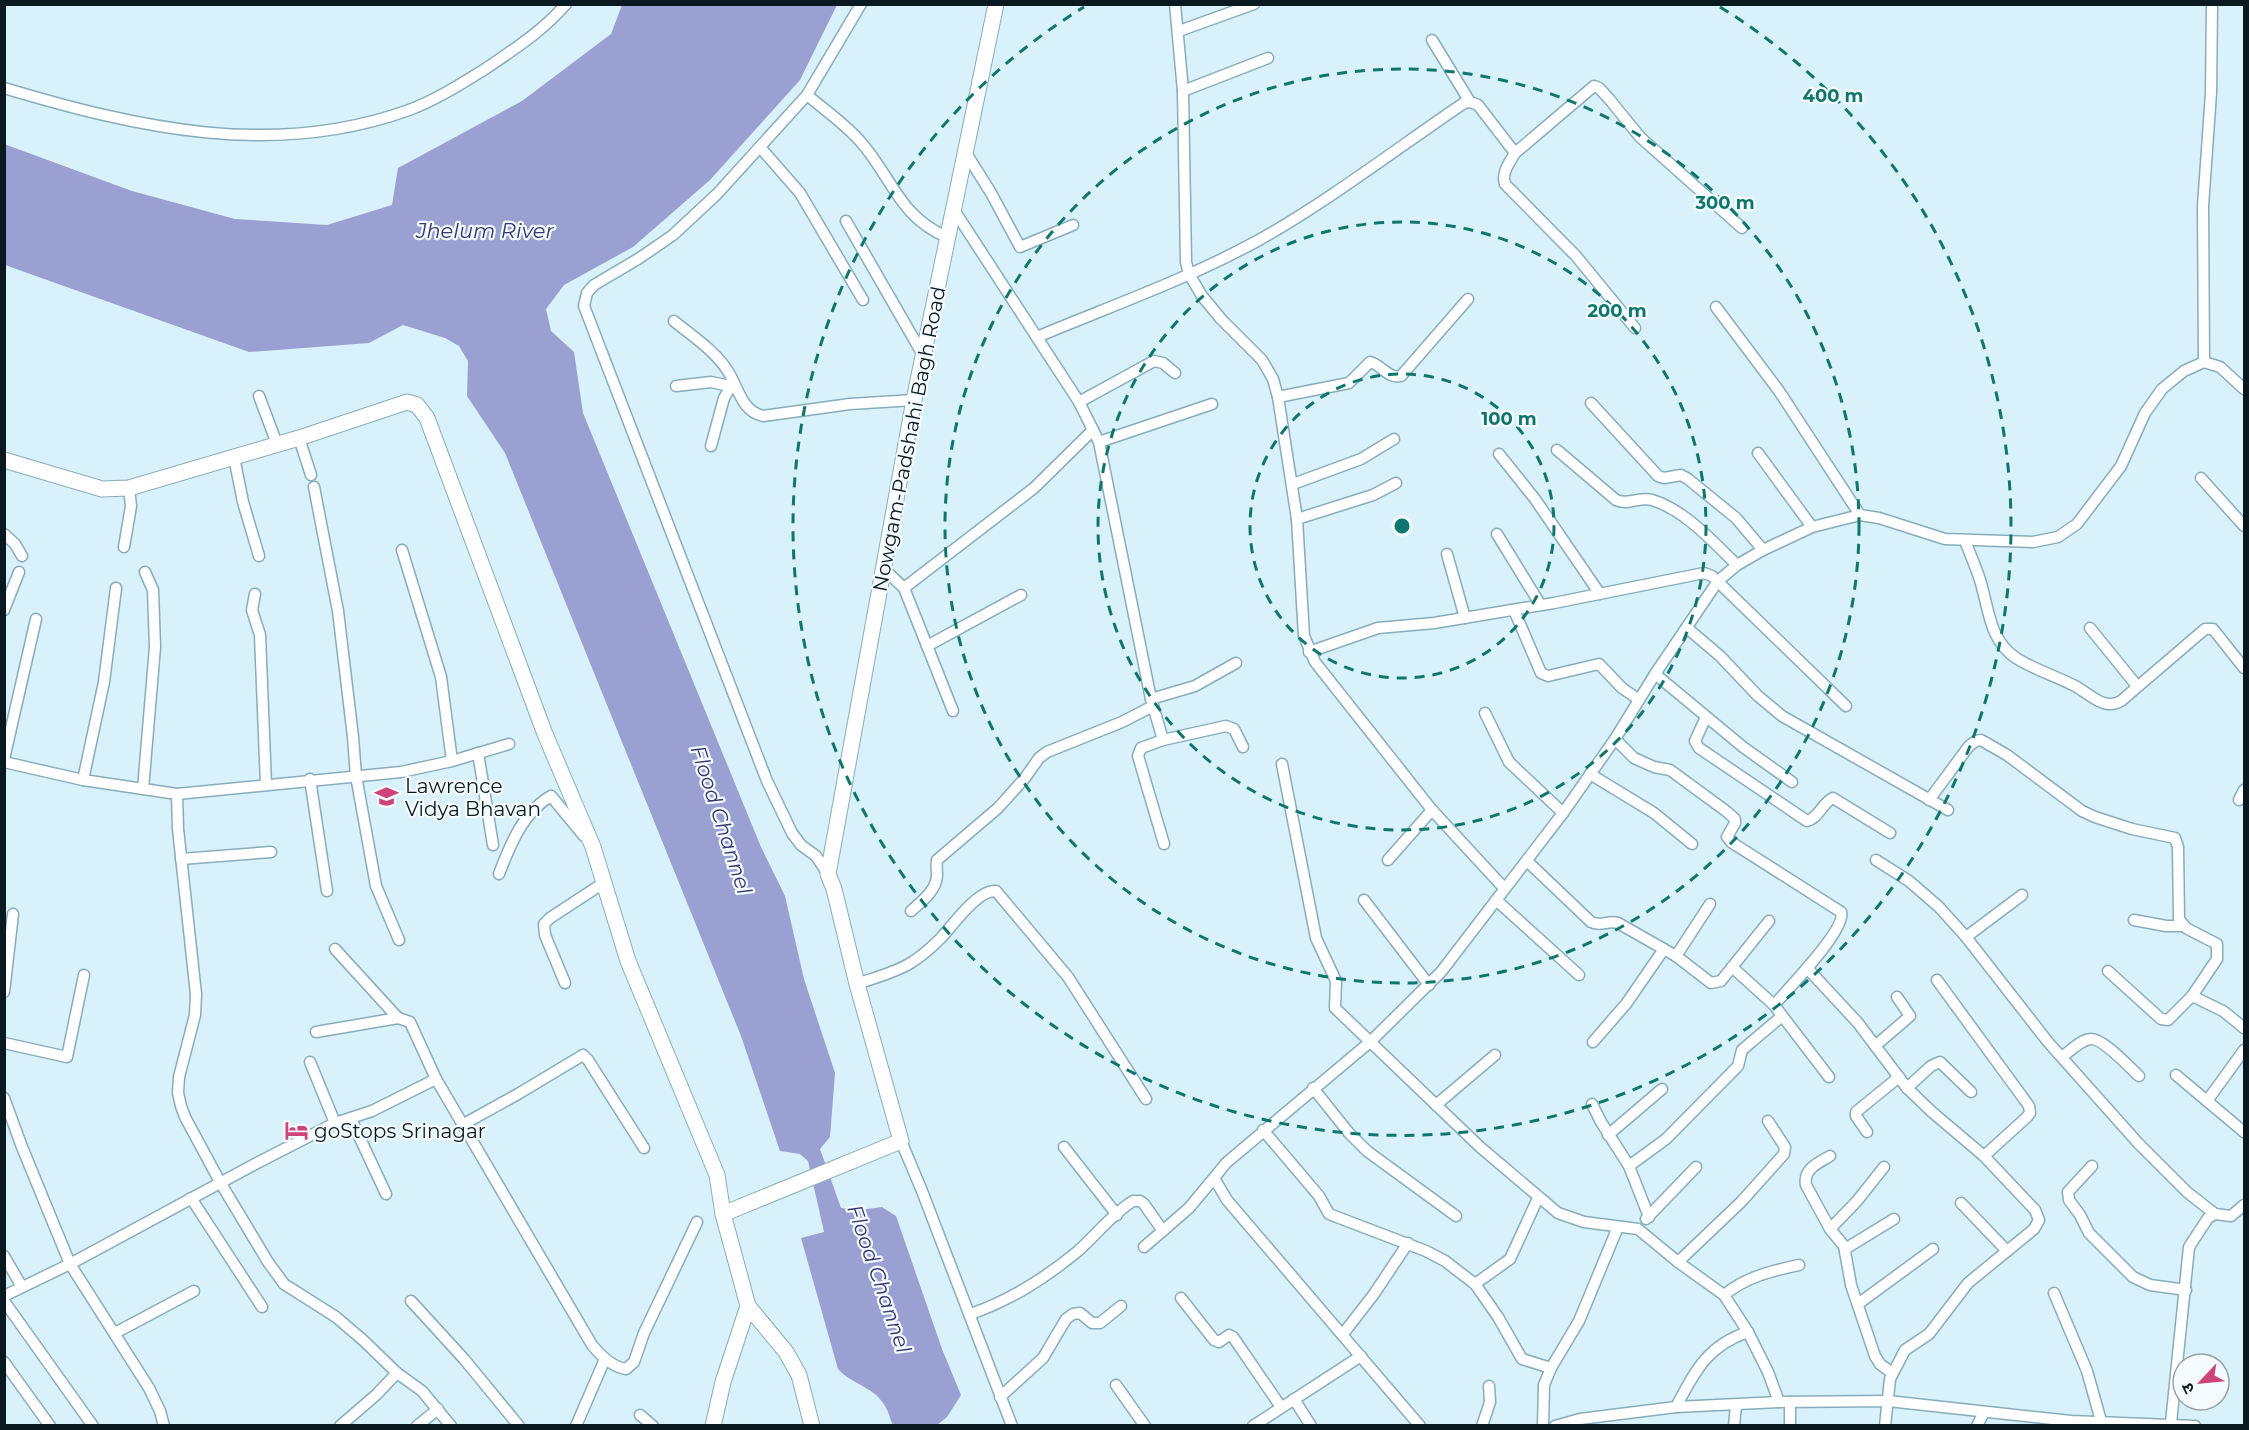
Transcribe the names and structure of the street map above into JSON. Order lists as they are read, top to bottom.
{
  "streets": {
    "main road": ["Nowgam-Padshahi Bagh Road"]
  },
  "water": ["Jhelum River", "Flood Channel"],
  "places": {
    "school or university": ["Lawrence Vidya Bhavan"],
    "hotel": ["goStops Srinagar"]
  },
  "north": "bottom left",
  "rings": [
    "400 m",
    "300 m",
    "200 m",
    "100 m"
  ]
}
